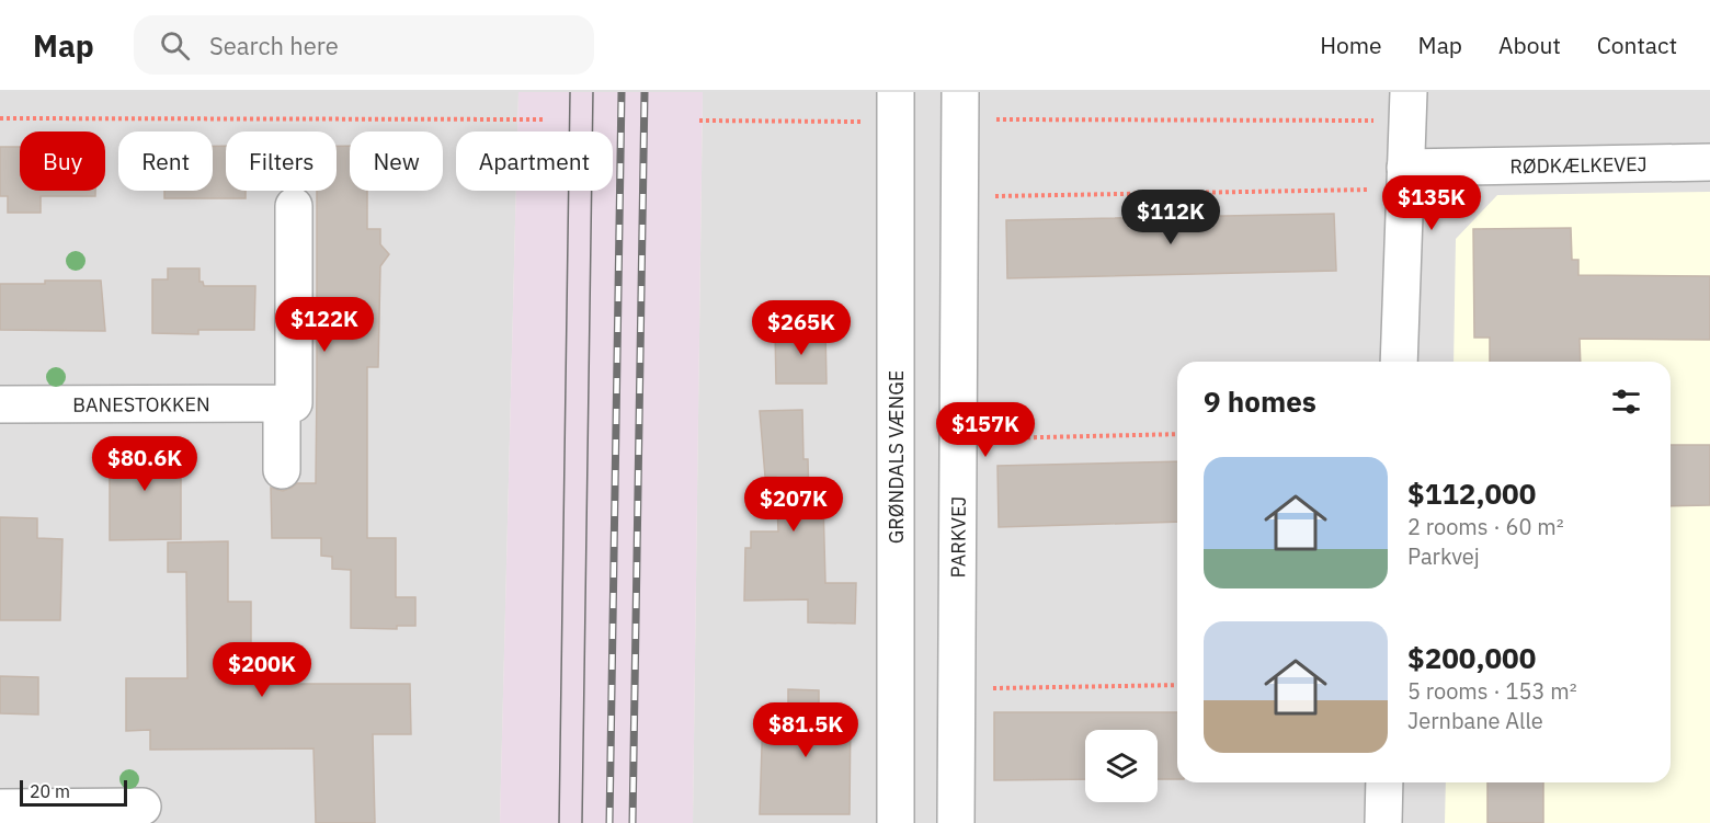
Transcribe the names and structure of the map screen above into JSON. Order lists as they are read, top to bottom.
{
  "streets": {
    "street": [
      "RØDKÆLKEVEJ",
      "BANESTOKKEN",
      "GRØNDALS VÆNGE",
      "PARKVEJ"
    ]
  },
  "scale_bar": "20 m",
  "page": {
    "header": "Map",
    "search": "Search here",
    "nav": [
      "Home",
      "Map",
      "About",
      "Contact"
    ],
    "chip": [
      "Buy",
      "Rent",
      "Filters",
      "New",
      "Apartment"
    ],
    "price": [
      "$135K",
      "$112K",
      "$122K",
      "$265K",
      "$157K",
      "$80.6K",
      "$207K",
      "$200K",
      "$81.5K"
    ],
    "heading": "9 homes",
    "list": [
      {
        "name": "$112,000",
        "note": "2 rooms · 60 m² · Parkvej"
      },
      {
        "name": "$200,000",
        "note": "5 rooms · 153 m² · Jernbane Alle"
      }
    ],
    "scale": "20 m"
  }
}
